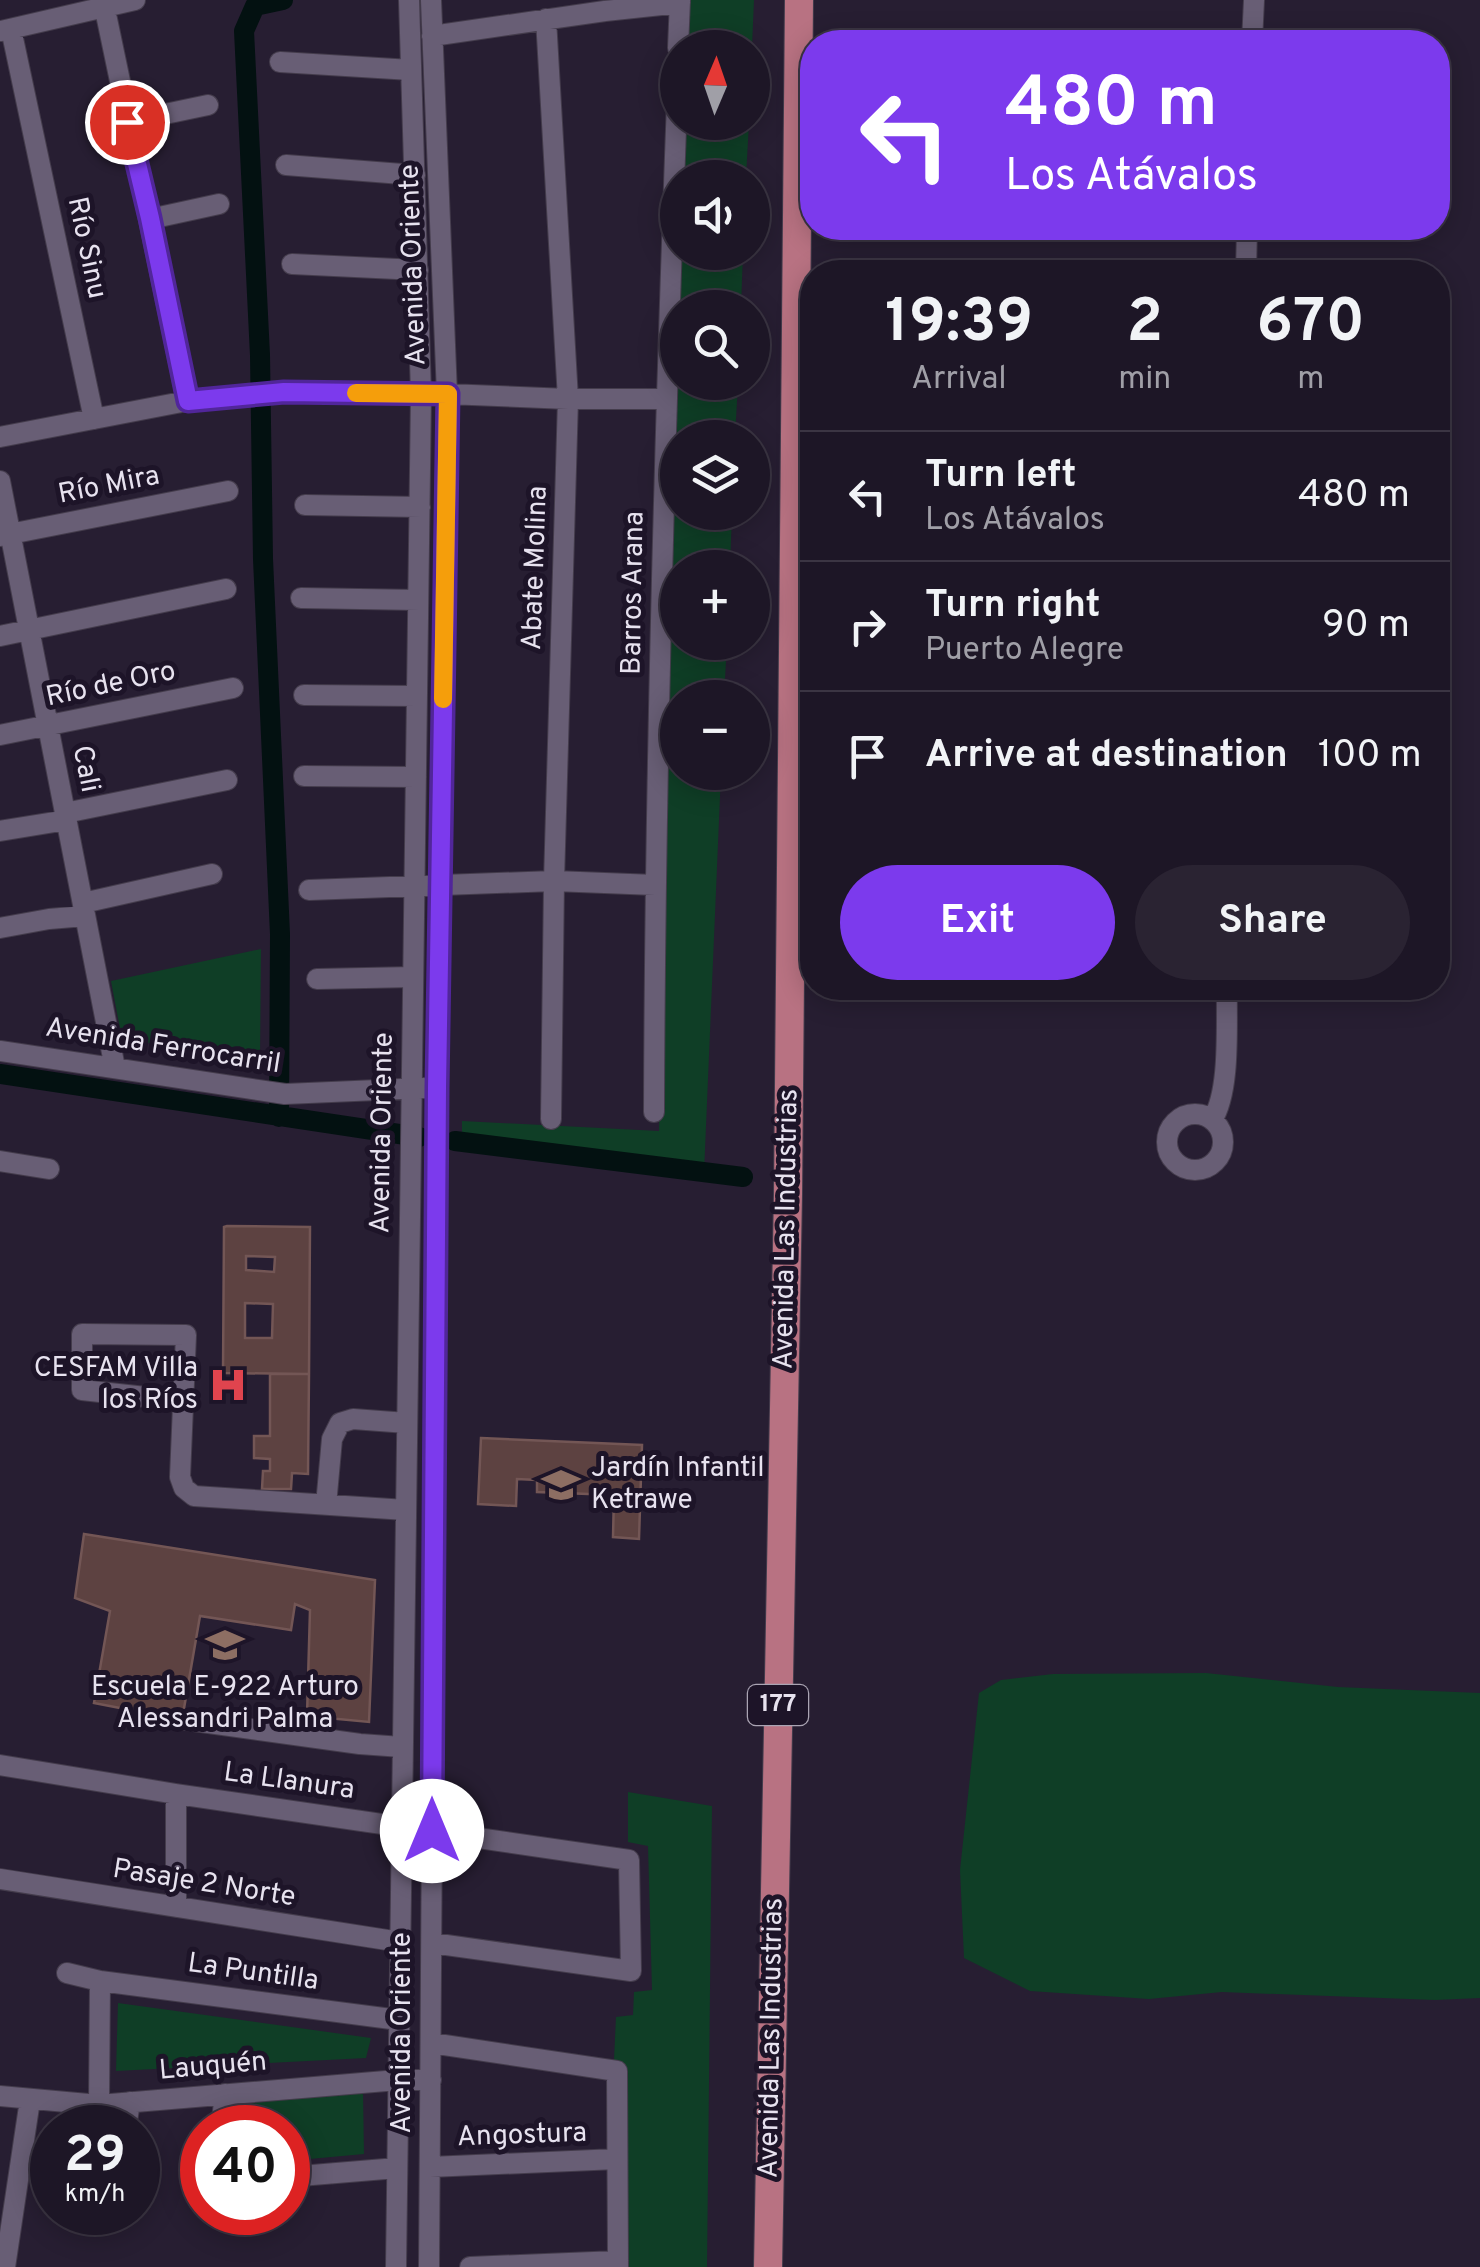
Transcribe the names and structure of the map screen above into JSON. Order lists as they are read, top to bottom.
{
  "streets": {
    "main road": ["Avenida Las Industrias", "177"],
    "street": [
      "Río Sinu",
      "Avenida Oriente",
      "Río Mira",
      "Abate Molina",
      "Barros Arana",
      "Río de Oro",
      "Cali",
      "Avenida Ferrocarril",
      "La Llanura",
      "Pasaje 2 Norte",
      "La Puntilla",
      "Lauquén",
      "Angostura"
    ]
  },
  "crossings": [
    ["Avenida Oriente", "Avenida Ferrocarril"],
    ["Avenida Oriente", "La Llanura"],
    ["Avenida Oriente", "Pasaje 2 Norte"],
    ["Avenida Oriente", "La Puntilla"],
    ["Avenida Oriente", "Lauquén"],
    ["Avenida Oriente", "Angostura"],
    ["Río Mira", "Cali"],
    ["Río de Oro", "Cali"],
    ["Cali", "Avenida Ferrocarril"]
  ],
  "places": {
    "hospital": ["CESFAM Villa los Ríos"],
    "school or university": ["Jardín Infantil Ketrawe", "Escuela E-922 Arturo Alessandri Palma"]
  },
  "north": "top",
  "page": {
    "map_buttons": ["+", "−"],
    "turn": ["480 m", "Los Atávalos"],
    "eta": [
      "19:39",
      "Arrival",
      "2",
      "min",
      "670",
      "m"
    ],
    "list": [
      {
        "name": "Turn left",
        "note": "Los Atávalos",
        "value": "480 m"
      },
      {
        "name": "Turn right",
        "note": "Puerto Alegre",
        "value": "90 m"
      },
      {
        "name": "Arrive at destination",
        "value": "100 m"
      }
    ],
    "buttons": ["Exit", "Share"],
    "speed": "29 km/h",
    "limit": "40"
  }
}
